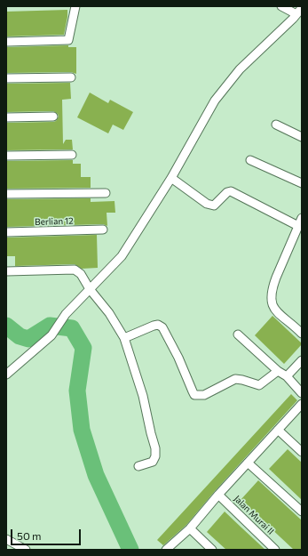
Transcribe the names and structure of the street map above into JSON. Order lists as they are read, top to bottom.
{
  "streets": {
    "street": ["Berlian 12", "Jalan Murai II"]
  },
  "scale_bar": "50 m"
}
